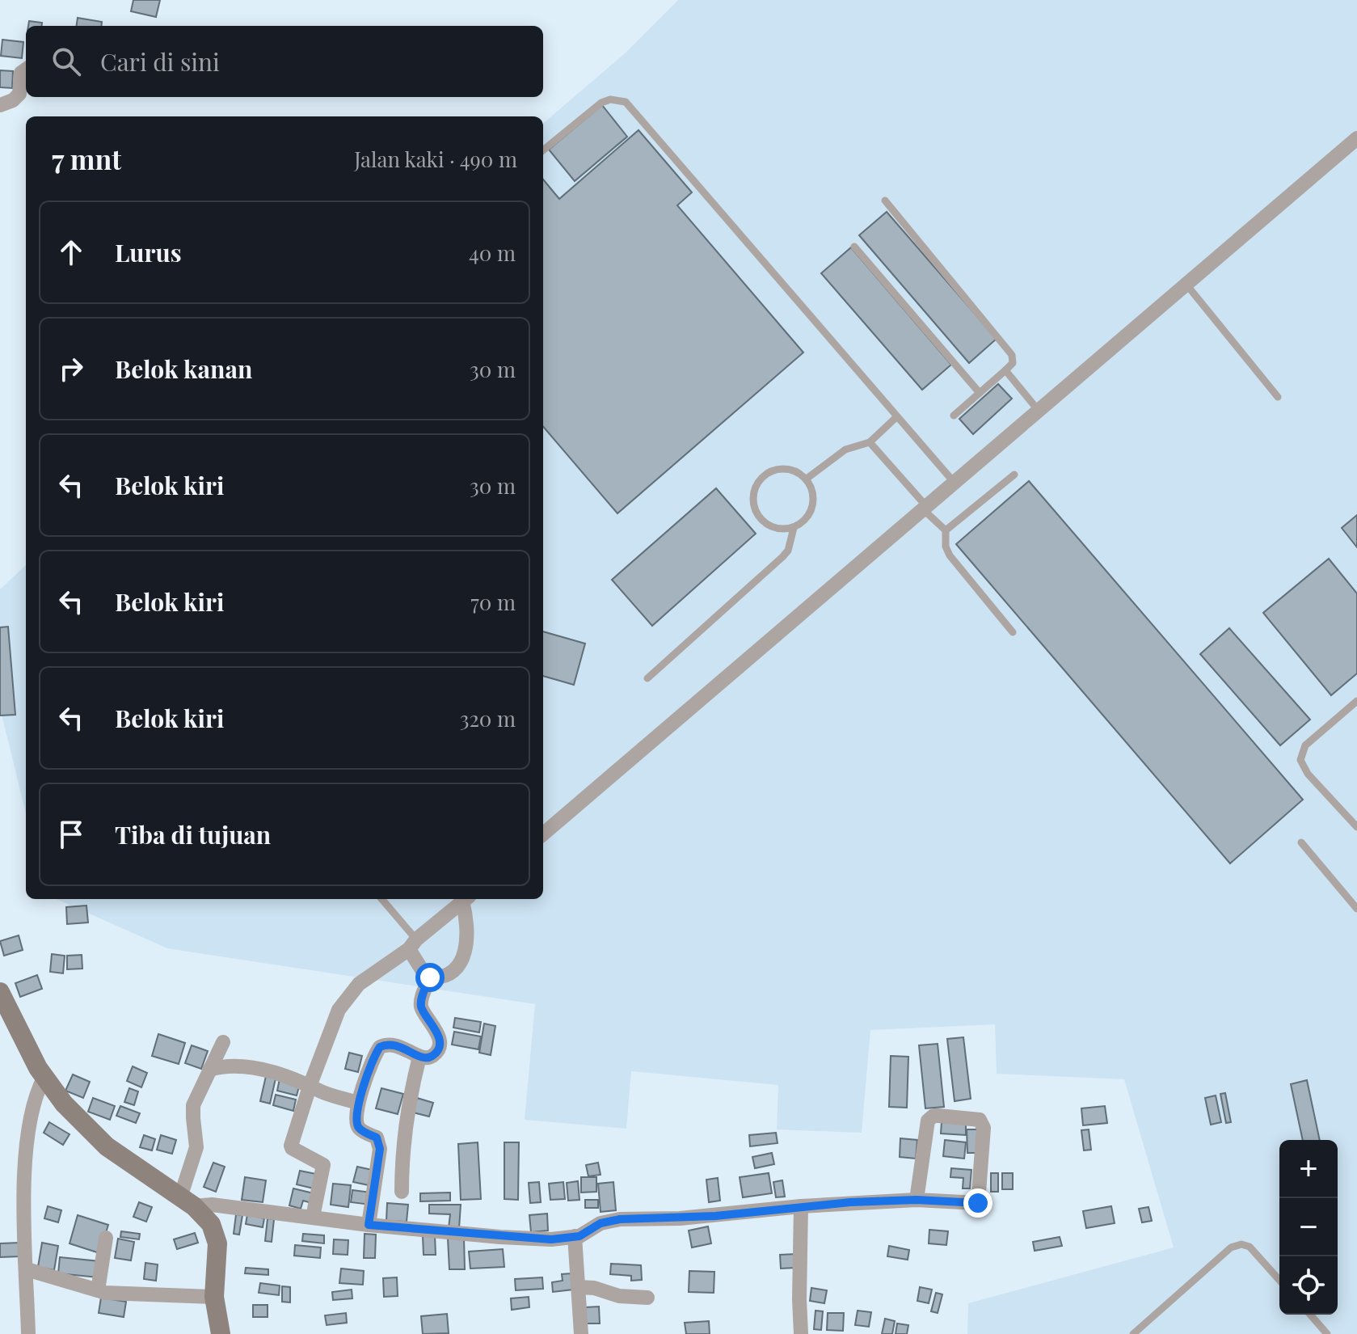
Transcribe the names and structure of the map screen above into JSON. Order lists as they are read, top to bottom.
{
  "page": {
    "search": "Cari di sini",
    "heading": ["7 mnt", "Jalan kaki · 490 m"],
    "list": [
      ["Lurus", "40 m"],
      ["Belok kanan", "30 m"],
      ["Belok kiri", "30 m"],
      ["Belok kiri", "70 m"],
      ["Belok kiri", "320 m"],
      "Tiba di tujuan"
    ],
    "map_buttons": ["+", "−"]
  }
}
